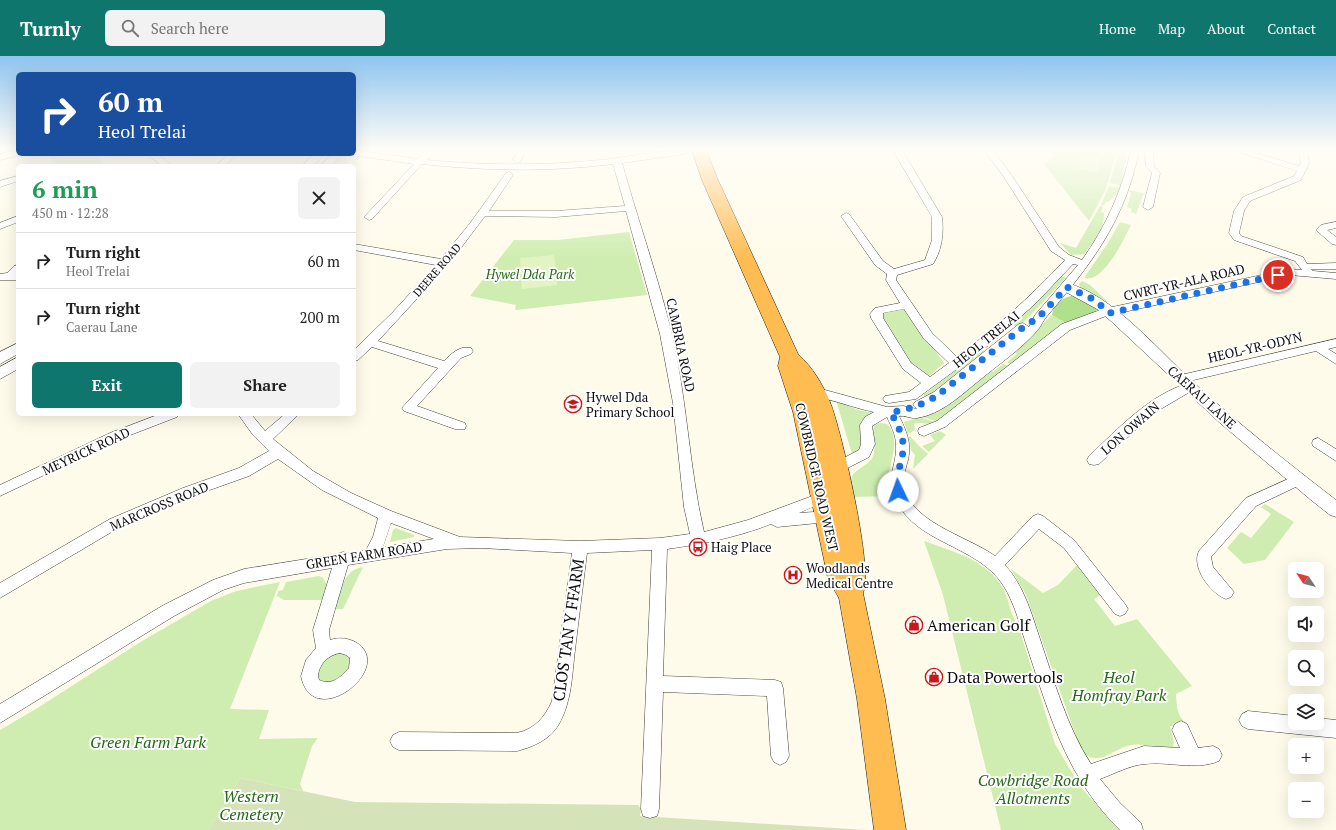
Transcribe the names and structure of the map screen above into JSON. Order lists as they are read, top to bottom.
{
  "streets": {
    "highway": ["COWBRIDGE ROAD WEST"],
    "street": [
      "DEERE ROAD",
      "CWRT-YR-ALA ROAD",
      "HEOL TRELAI",
      "CAMBRIA ROAD",
      "HEOL-YR-ODYN",
      "CAERAU LANE",
      "LON OWAIN",
      "MEYRICK ROAD",
      "MARCROSS ROAD",
      "GREEN FARM ROAD",
      "CLOS TAN Y FFARM"
    ]
  },
  "crossings": [
    ["CWRT-YR-ALA ROAD", "CAERAU LANE"],
    ["HEOL TRELAI", "CAERAU LANE"],
    ["HEOL TRELAI", "COWBRIDGE ROAD WEST"],
    ["CAMBRIA ROAD", "GREEN FARM ROAD"],
    ["HEOL-YR-ODYN", "CAERAU LANE"],
    ["HEOL-YR-ODYN", "LON OWAIN"],
    ["CAERAU LANE", "LON OWAIN"],
    ["COWBRIDGE ROAD WEST", "GREEN FARM ROAD"],
    ["GREEN FARM ROAD", "CLOS TAN Y FFARM"]
  ],
  "parks": [
    "Hywel Dda Park",
    "Heol Homfray Park",
    "Green Farm Park",
    "Cowbridge Road Allotments",
    "Western Cemetery"
  ],
  "places": {
    "school or university": ["Hywel Dda Primary School"],
    "bus stop": ["Haig Place"],
    "hospital": ["Woodlands Medical Centre"],
    "shop": ["American Golf", "Data Powertools"]
  },
  "north": "top left",
  "page": {
    "header": "Turnly",
    "search": "Search here",
    "nav": [
      "Home",
      "Map",
      "About",
      "Contact"
    ],
    "turn": ["60 m", "Heol Trelai"],
    "heading": ["6 min", "450 m · 12:28"],
    "list": [
      {
        "name": "Turn right",
        "note": "Heol Trelai",
        "value": "60 m"
      },
      {
        "name": "Turn right",
        "note": "Caerau Lane",
        "value": "200 m"
      }
    ],
    "buttons": ["Exit", "Share"],
    "map_buttons": ["+", "−"]
  }
}
